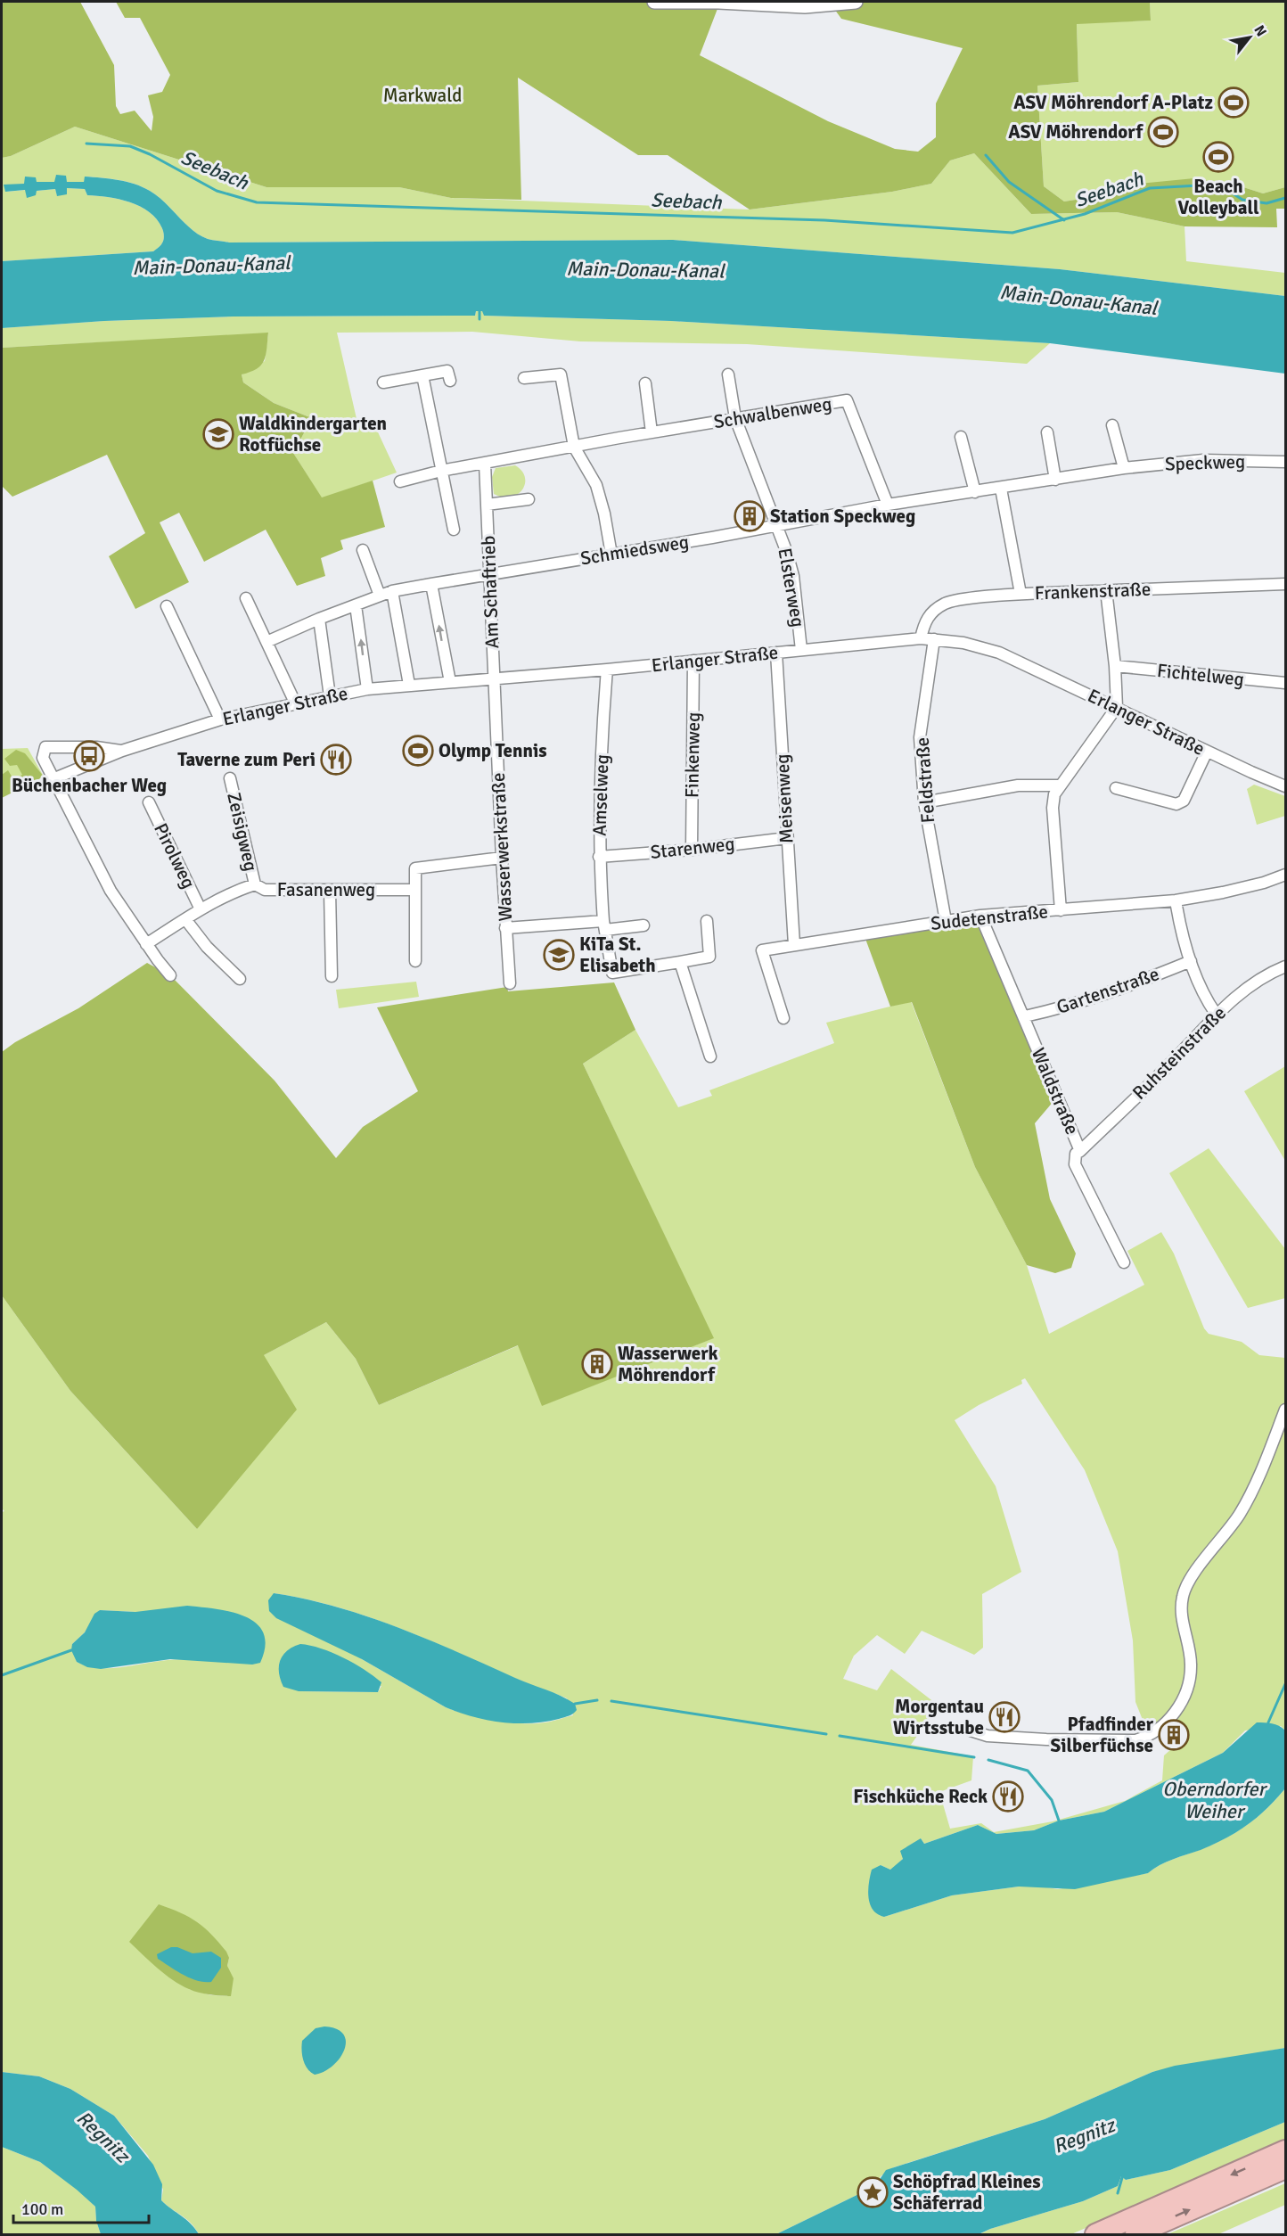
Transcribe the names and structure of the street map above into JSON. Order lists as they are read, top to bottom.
{
  "streets": {
    "street": [
      "Schwalbenweg",
      "Speckweg",
      "Schmiedsweg",
      "Elsterweg",
      "Frankenstraße",
      "Am Schaftrieb",
      "Erlanger Straße",
      "Fichtelweg",
      "Finkenweg",
      "Feldstraße",
      "Amselweg",
      "Meisenweg",
      "Zeisigweg",
      "Wasserwerkstraße",
      "Starenweg",
      "Pirolweg",
      "Fasanenweg",
      "Sudetenstraße",
      "Gartenstraße",
      "Ruhsteinstraße",
      "Waldstraße"
    ]
  },
  "crossings": [
    ["Schwalbenweg", "Speckweg"],
    ["Schwalbenweg", "Elsterweg"],
    ["Schwalbenweg", "Am Schaftrieb"],
    ["Speckweg", "Schmiedsweg"],
    ["Speckweg", "Elsterweg"],
    ["Schmiedsweg", "Elsterweg"],
    ["Schmiedsweg", "Am Schaftrieb"],
    ["Elsterweg", "Erlanger Straße"],
    ["Frankenstraße", "Erlanger Straße"],
    ["Am Schaftrieb", "Erlanger Straße"],
    ["Am Schaftrieb", "Wasserwerkstraße"],
    ["Erlanger Straße", "Finkenweg"],
    ["Erlanger Straße", "Feldstraße"],
    ["Erlanger Straße", "Amselweg"],
    ["Erlanger Straße", "Meisenweg"],
    ["Erlanger Straße", "Wasserwerkstraße"],
    ["Finkenweg", "Starenweg"],
    ["Feldstraße", "Sudetenstraße"],
    ["Amselweg", "Starenweg"],
    ["Meisenweg", "Starenweg"],
    ["Meisenweg", "Sudetenstraße"],
    ["Zeisigweg", "Fasanenweg"],
    ["Pirolweg", "Fasanenweg"],
    ["Sudetenstraße", "Waldstraße"],
    ["Gartenstraße", "Waldstraße"],
    ["Ruhsteinstraße", "Waldstraße"]
  ],
  "water": [
    "Seebach",
    "Main-Donau-Kanal",
    "Oberndorfer Weiher",
    "Regnitz"
  ],
  "parks": ["Markwald"],
  "places": {
    "sports": [
      "ASV Möhrendorf A-Platz",
      "ASV Möhrendorf",
      "Beach Volleyball",
      "Olymp Tennis"
    ],
    "school or university": ["Waldkindergarten Rotfüchse", "KiTa St. Elisabeth"],
    "building": ["Station Speckweg", "Wasserwerk Möhrendorf", "Pfadfinder Silberfüchse"],
    "bus stop": ["Büchenbacher Weg"],
    "restaurant": ["Taverne zum Peri", "Morgentau Wirtsstube", "Fischküche Reck"],
    "place": ["Schöpfrad Kleines Schäferrad"]
  },
  "scale_bar": "100 m",
  "north": "top right"
}
